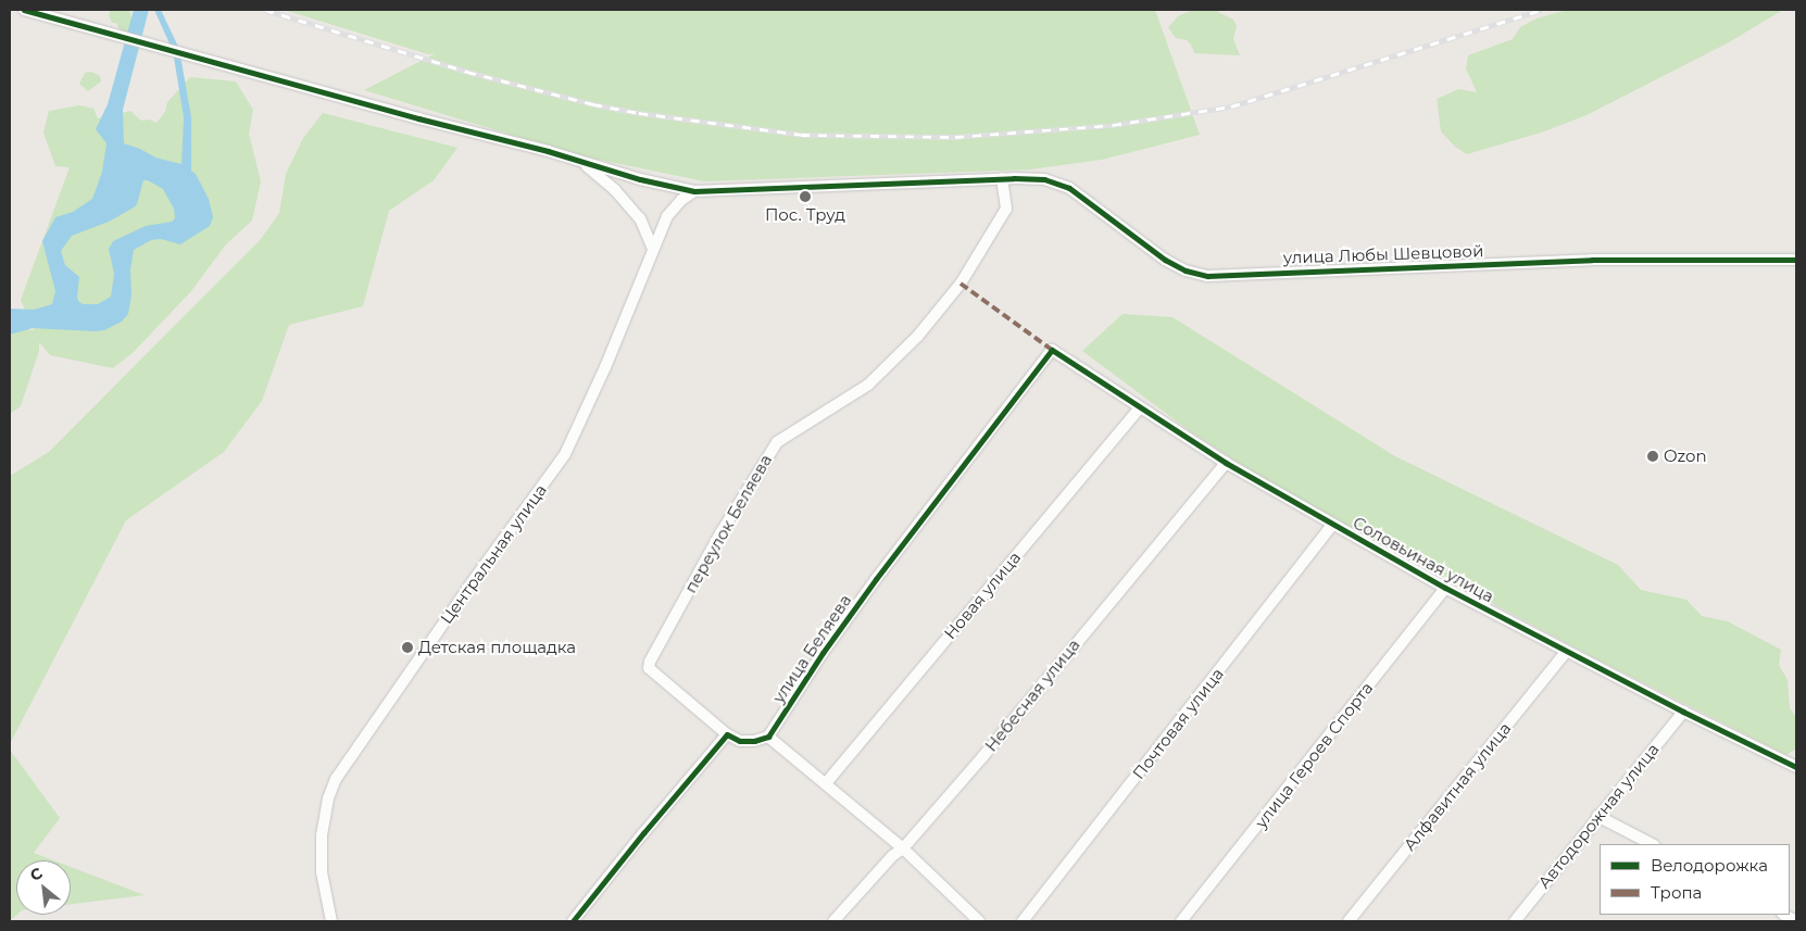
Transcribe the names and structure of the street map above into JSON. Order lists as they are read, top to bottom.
{
  "streets": {
    "street": [
      "улица Любы Шевцовой",
      "переулок Беляева",
      "Центральная улица",
      "Соловьиная улица",
      "Новая улица",
      "улица Беляева",
      "Небесная улица",
      "Почтовая улица",
      "улица Героев Спорта",
      "Алфавитная улица",
      "Автодорожная улица"
    ]
  },
  "crossings": [
    ["улица Любы Шевцовой", "переулок Беляева"],
    ["улица Любы Шевцовой", "Центральная улица"],
    ["Соловьиная улица", "Новая улица"],
    ["Соловьиная улица", "улица Беляева"],
    ["Соловьиная улица", "Небесная улица"],
    ["Соловьиная улица", "Почтовая улица"],
    ["Соловьиная улица", "улица Героев Спорта"],
    ["Соловьиная улица", "Алфавитная улица"],
    ["Соловьиная улица", "Автодорожная улица"]
  ],
  "places": ["Пос. Труд", "Ozon", "Детская площадка"],
  "legend": ["Велодорожка", "Тропа"],
  "north": "top left"
}
